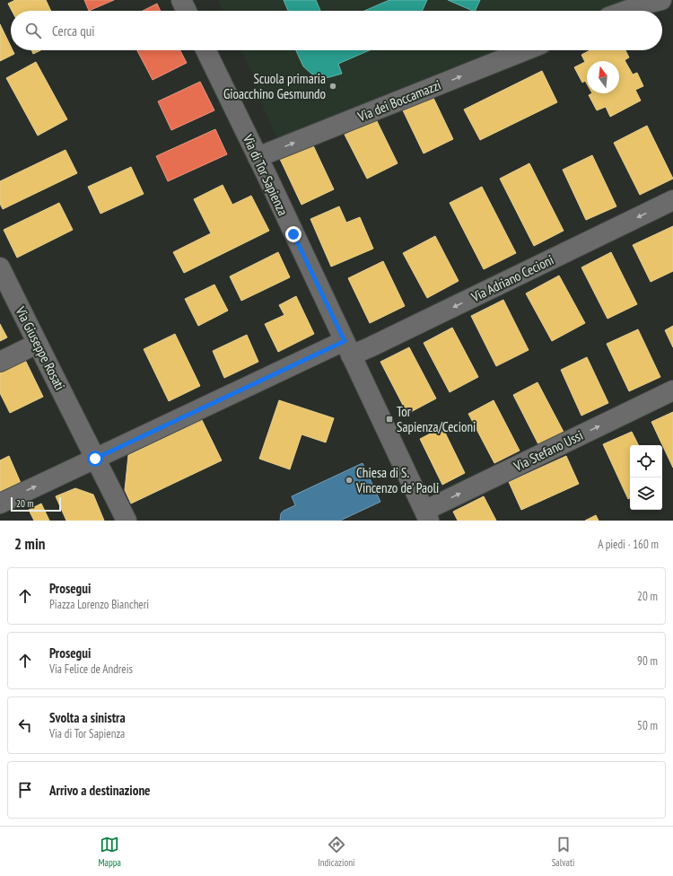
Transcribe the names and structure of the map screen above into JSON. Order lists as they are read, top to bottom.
{
  "streets": {
    "street": [
      "Via dei Boccamazzi",
      "Via di Tor Sapienza",
      "Via Adriano Cecioni",
      "Via Giuseppe Rosati",
      "Via Stefano Ussi"
    ]
  },
  "crossings": [
    ["Via dei Boccamazzi", "Via di Tor Sapienza"],
    ["Via di Tor Sapienza", "Via Adriano Cecioni"],
    ["Via di Tor Sapienza", "Via Stefano Ussi"],
    ["Via Adriano Cecioni", "Via Giuseppe Rosati"]
  ],
  "one_way": ["Via dei Boccamazzi", "Via Stefano Ussi"],
  "places": {
    "other": ["Scuola primaria Gioacchino Gesmundo", "Chiesa di S. Vincenzo de’ Paoli"],
    "transit": ["Tor Sapienza/Cecioni"]
  },
  "scale_bar": "20 m",
  "north": "top",
  "page": {
    "search": "Cerca qui",
    "scale": "20 m",
    "heading": ["2 min", "A piedi · 160 m"],
    "list": [
      ["Prosegui", "Piazza Lorenzo Biancheri", "20 m"],
      ["Prosegui", "Via Felice de Andreis", "90 m"],
      ["Svolta a sinistra", "Via di Tor Sapienza", "50 m"],
      "Arrivo a destinazione"
    ],
    "nav": ["Mappa", "Indicazioni", "Salvati"]
  }
}
